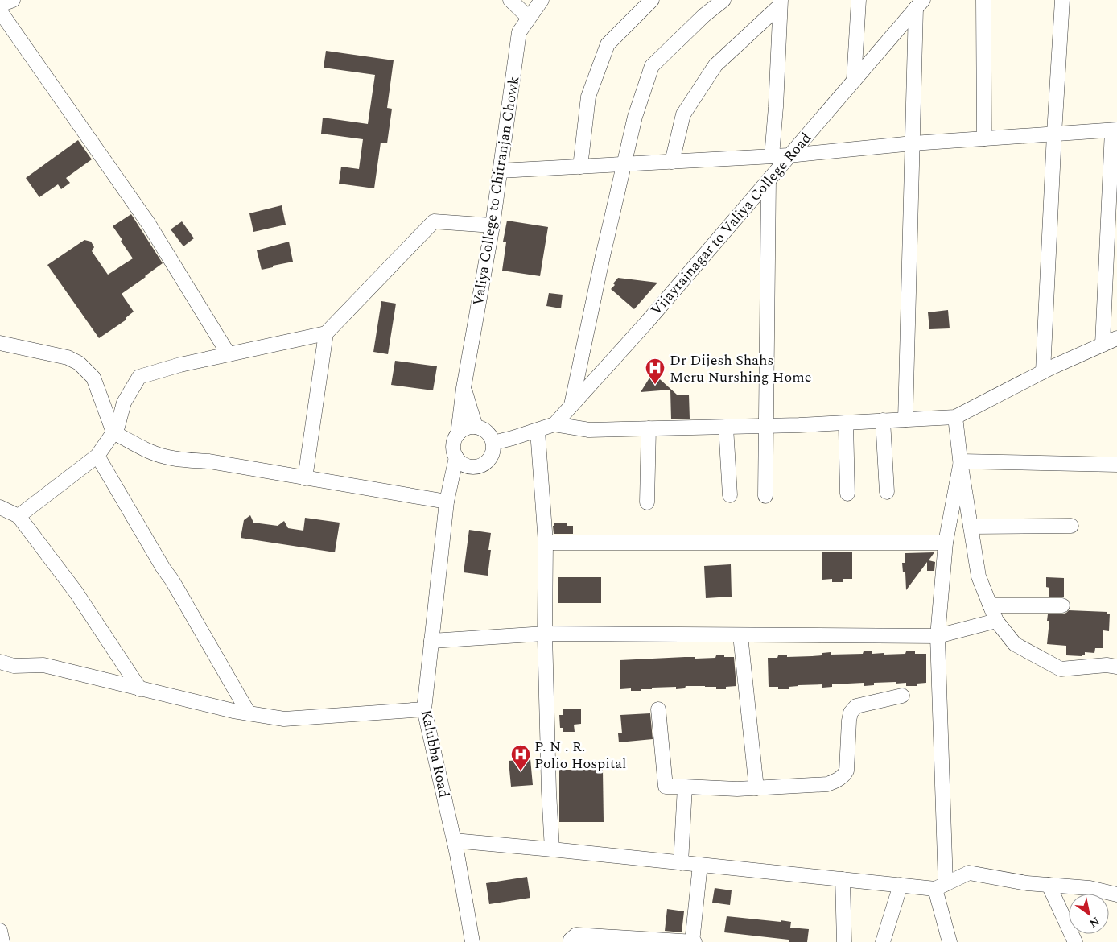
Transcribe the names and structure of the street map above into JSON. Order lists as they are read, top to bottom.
{
  "streets": {
    "street": ["Valiya College to Chitranjan Chowk", "Vijayrajnagar to Valiya College Road", "Kalubha Road"]
  },
  "crossings": [
    ["Valiya College to Chitranjan Chowk", "Vijayrajnagar to Valiya College Road"],
    ["Valiya College to Chitranjan Chowk", "Kalubha Road"],
    ["Vijayrajnagar to Valiya College Road", "Kalubha Road"]
  ],
  "places": {
    "hospital": ["Dr Dijesh Shahs Meru Nurshing Home", "P. N . R. Polio Hospital"]
  },
  "north": "bottom right"
}
